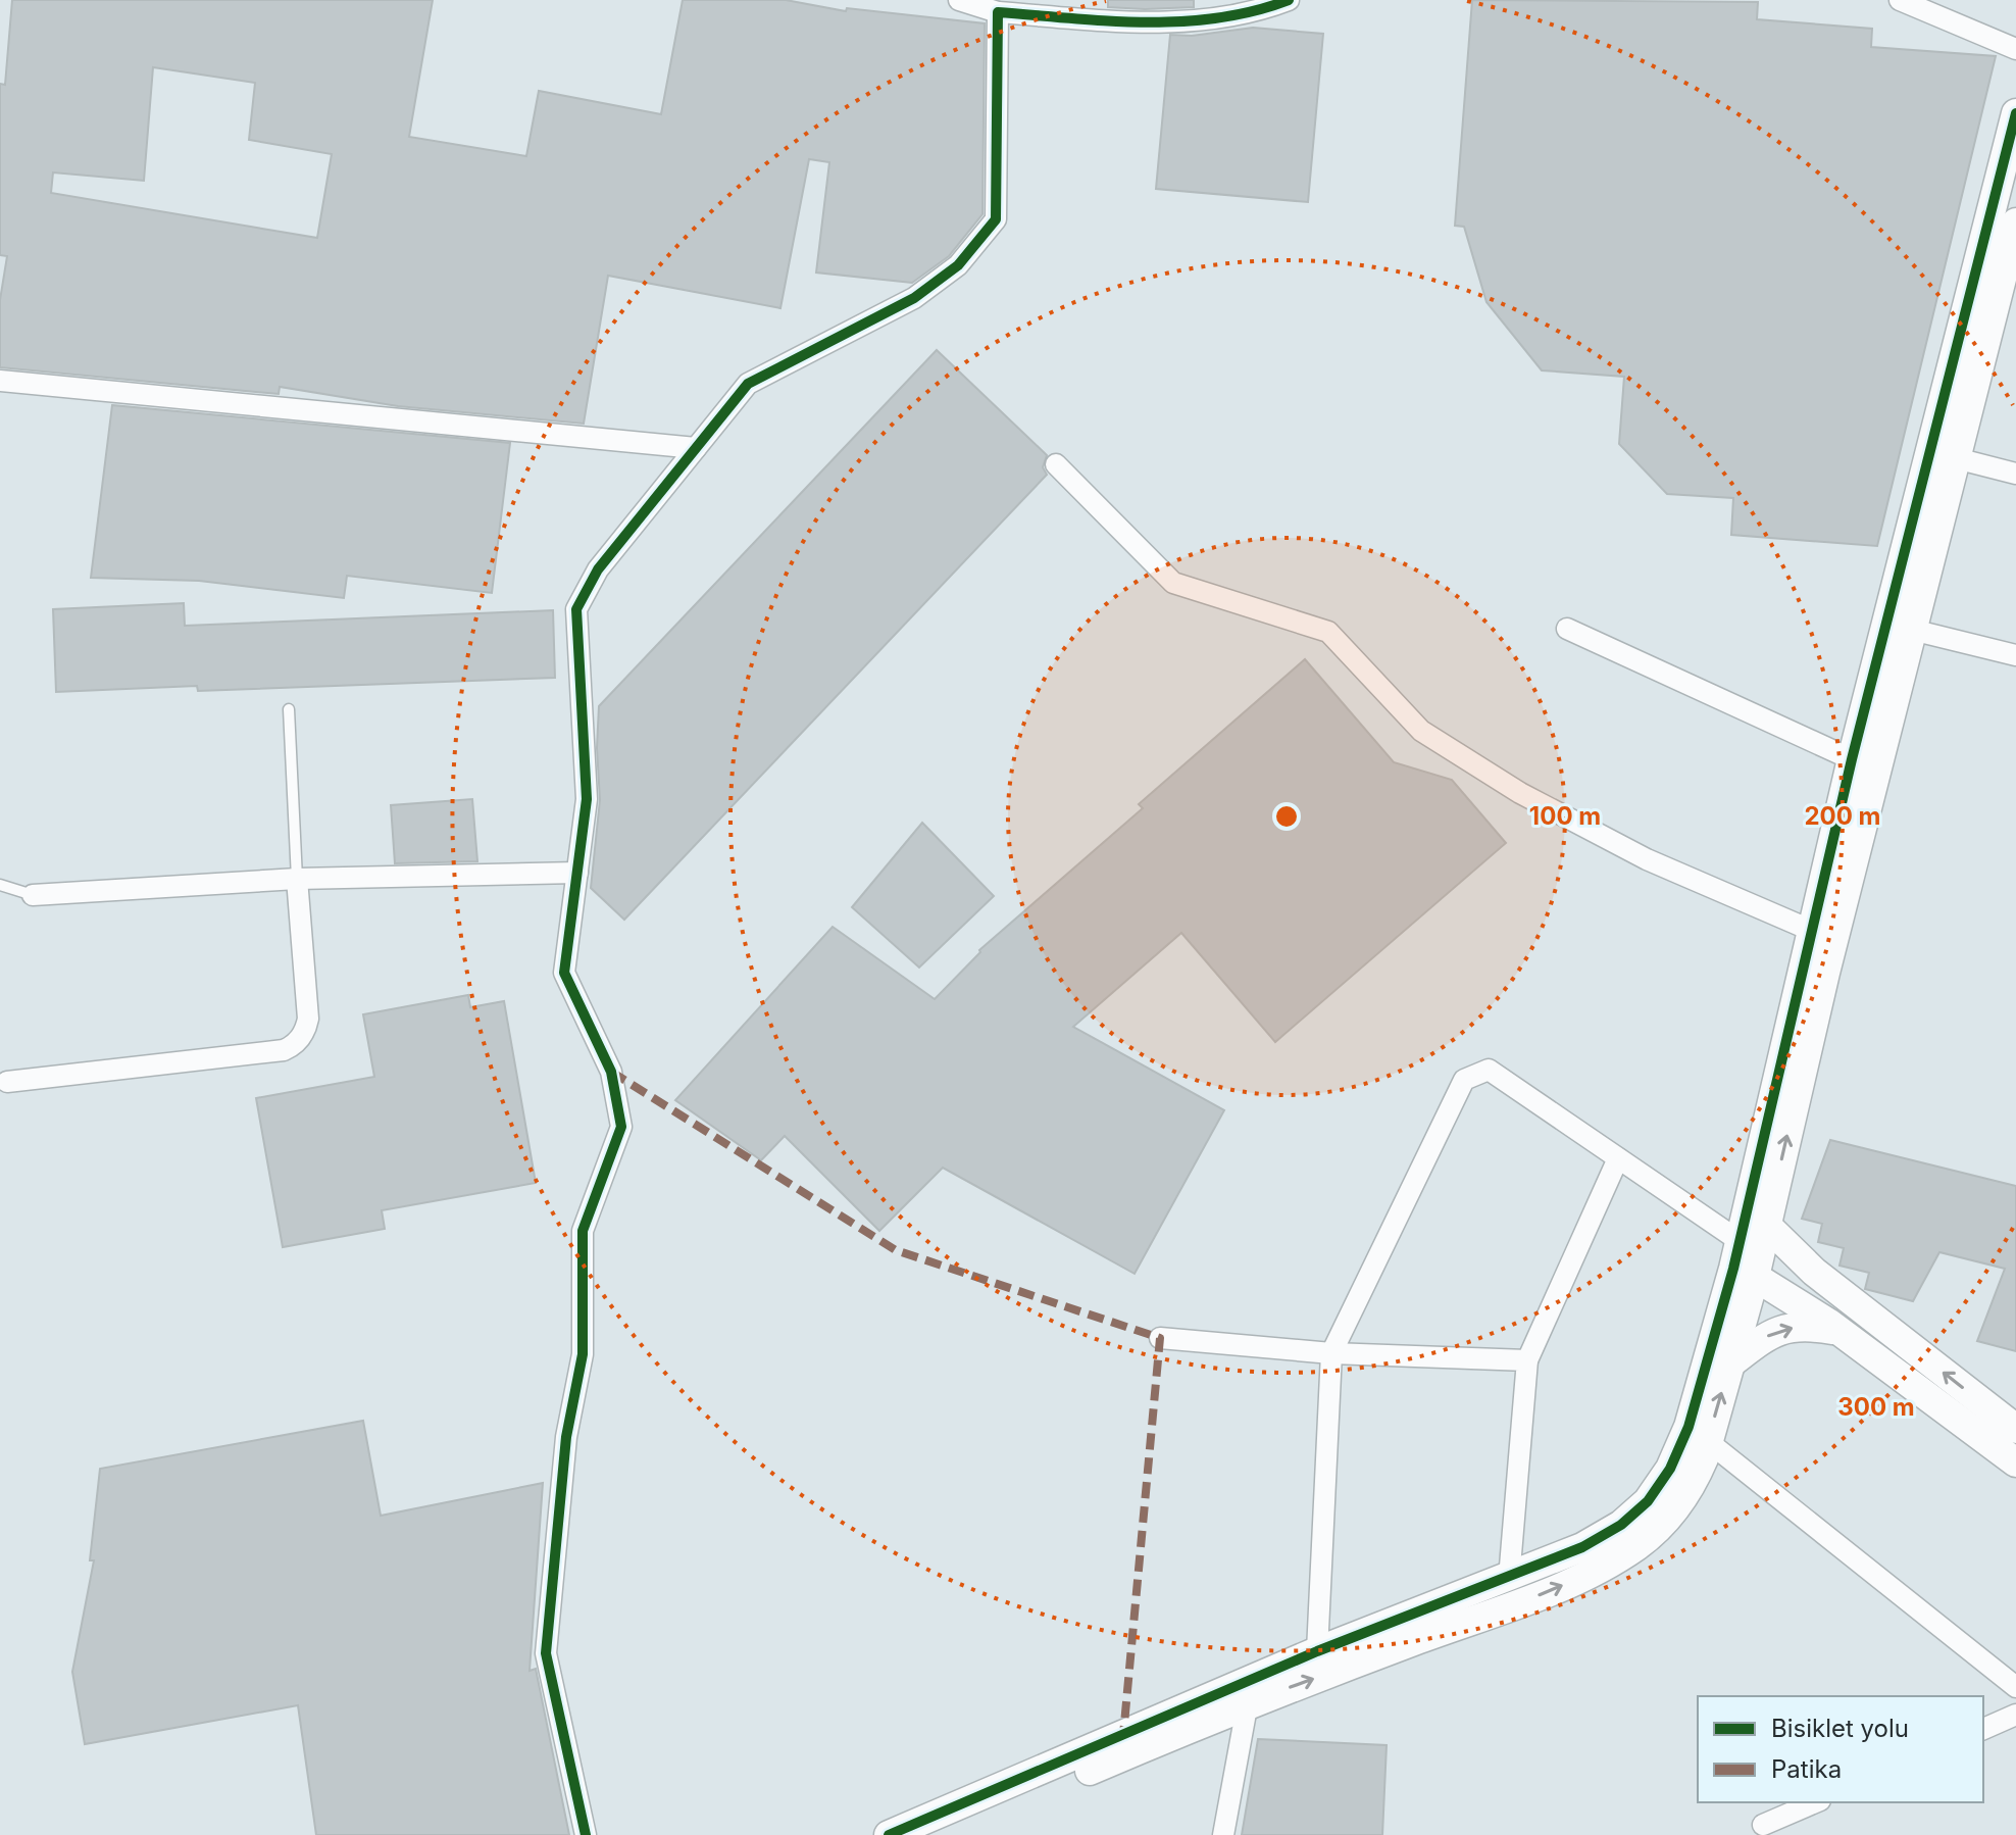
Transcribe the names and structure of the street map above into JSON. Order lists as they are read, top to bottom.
{
  "legend": ["Bisiklet yolu", "Patika"],
  "rings": ["100 m", "200 m", "300 m"]
}
